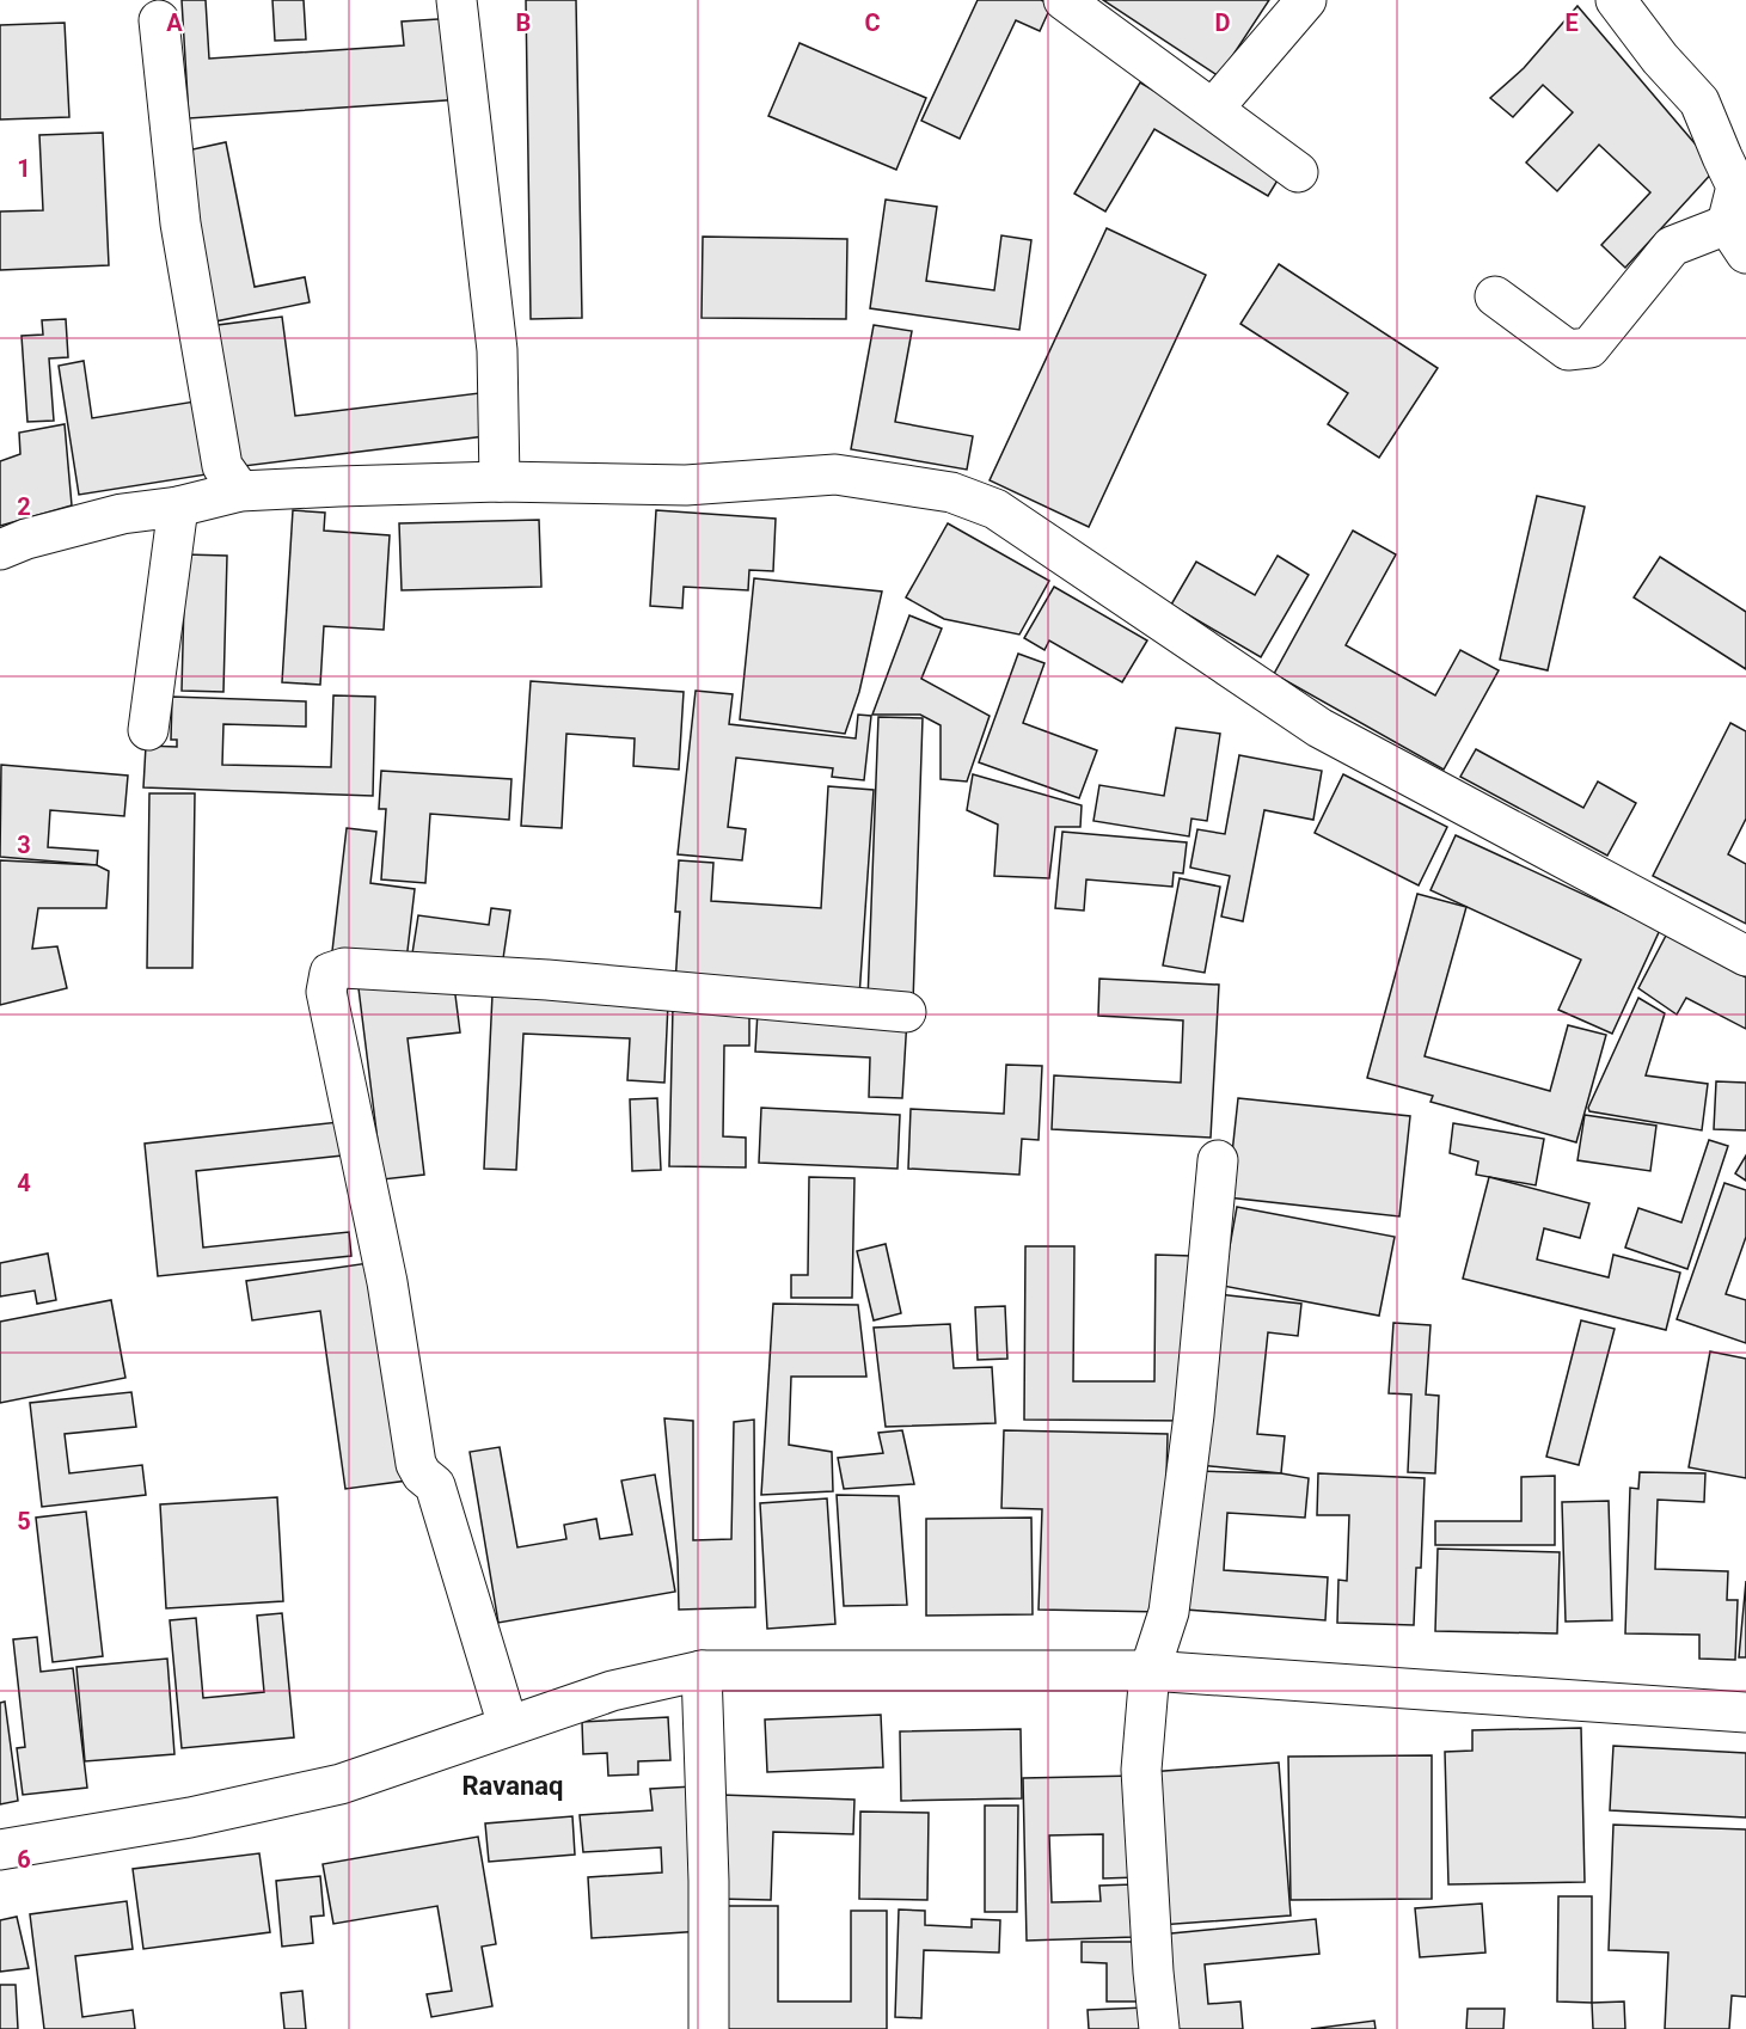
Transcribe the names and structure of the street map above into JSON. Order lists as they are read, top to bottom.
{
  "districts": ["Ravanaq"],
  "grid": {
    "columns": [
      "A",
      "B",
      "C",
      "D",
      "E"
    ],
    "rows": [
      "1",
      "2",
      "3",
      "4",
      "5",
      "6"
    ]
  }
}
